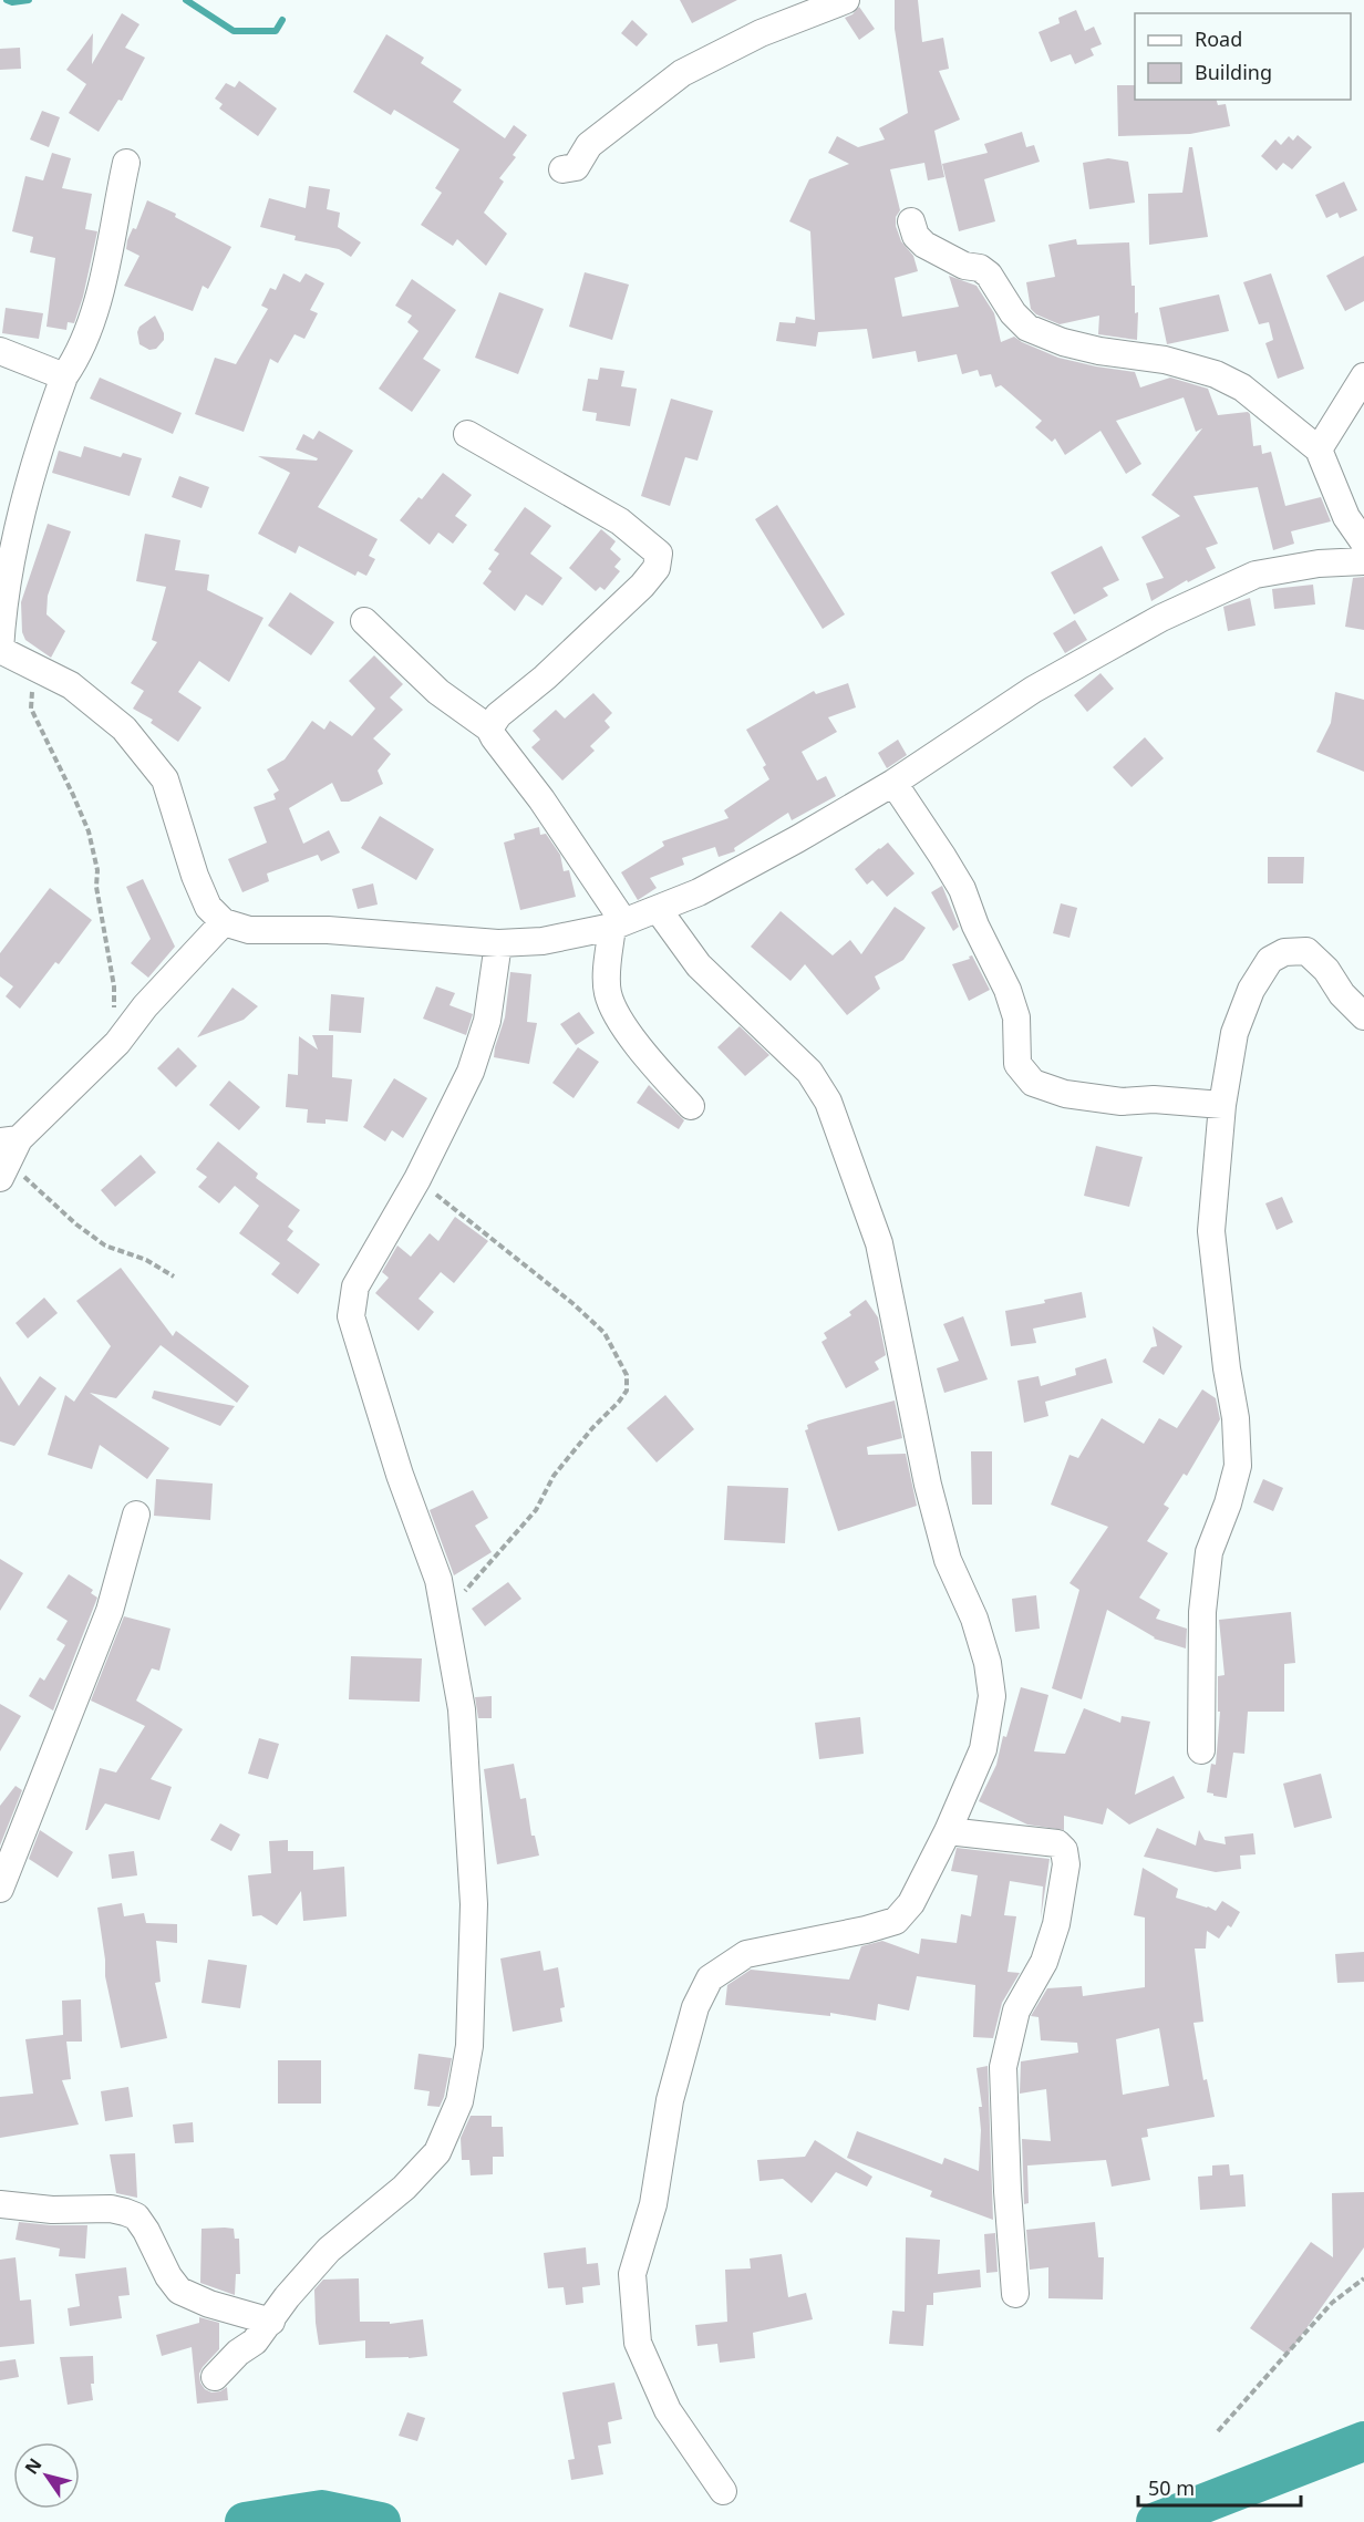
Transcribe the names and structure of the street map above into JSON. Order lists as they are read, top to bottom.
{
  "legend": ["Road", "Building"],
  "scale_bar": "50 m",
  "north": "top left"
}
